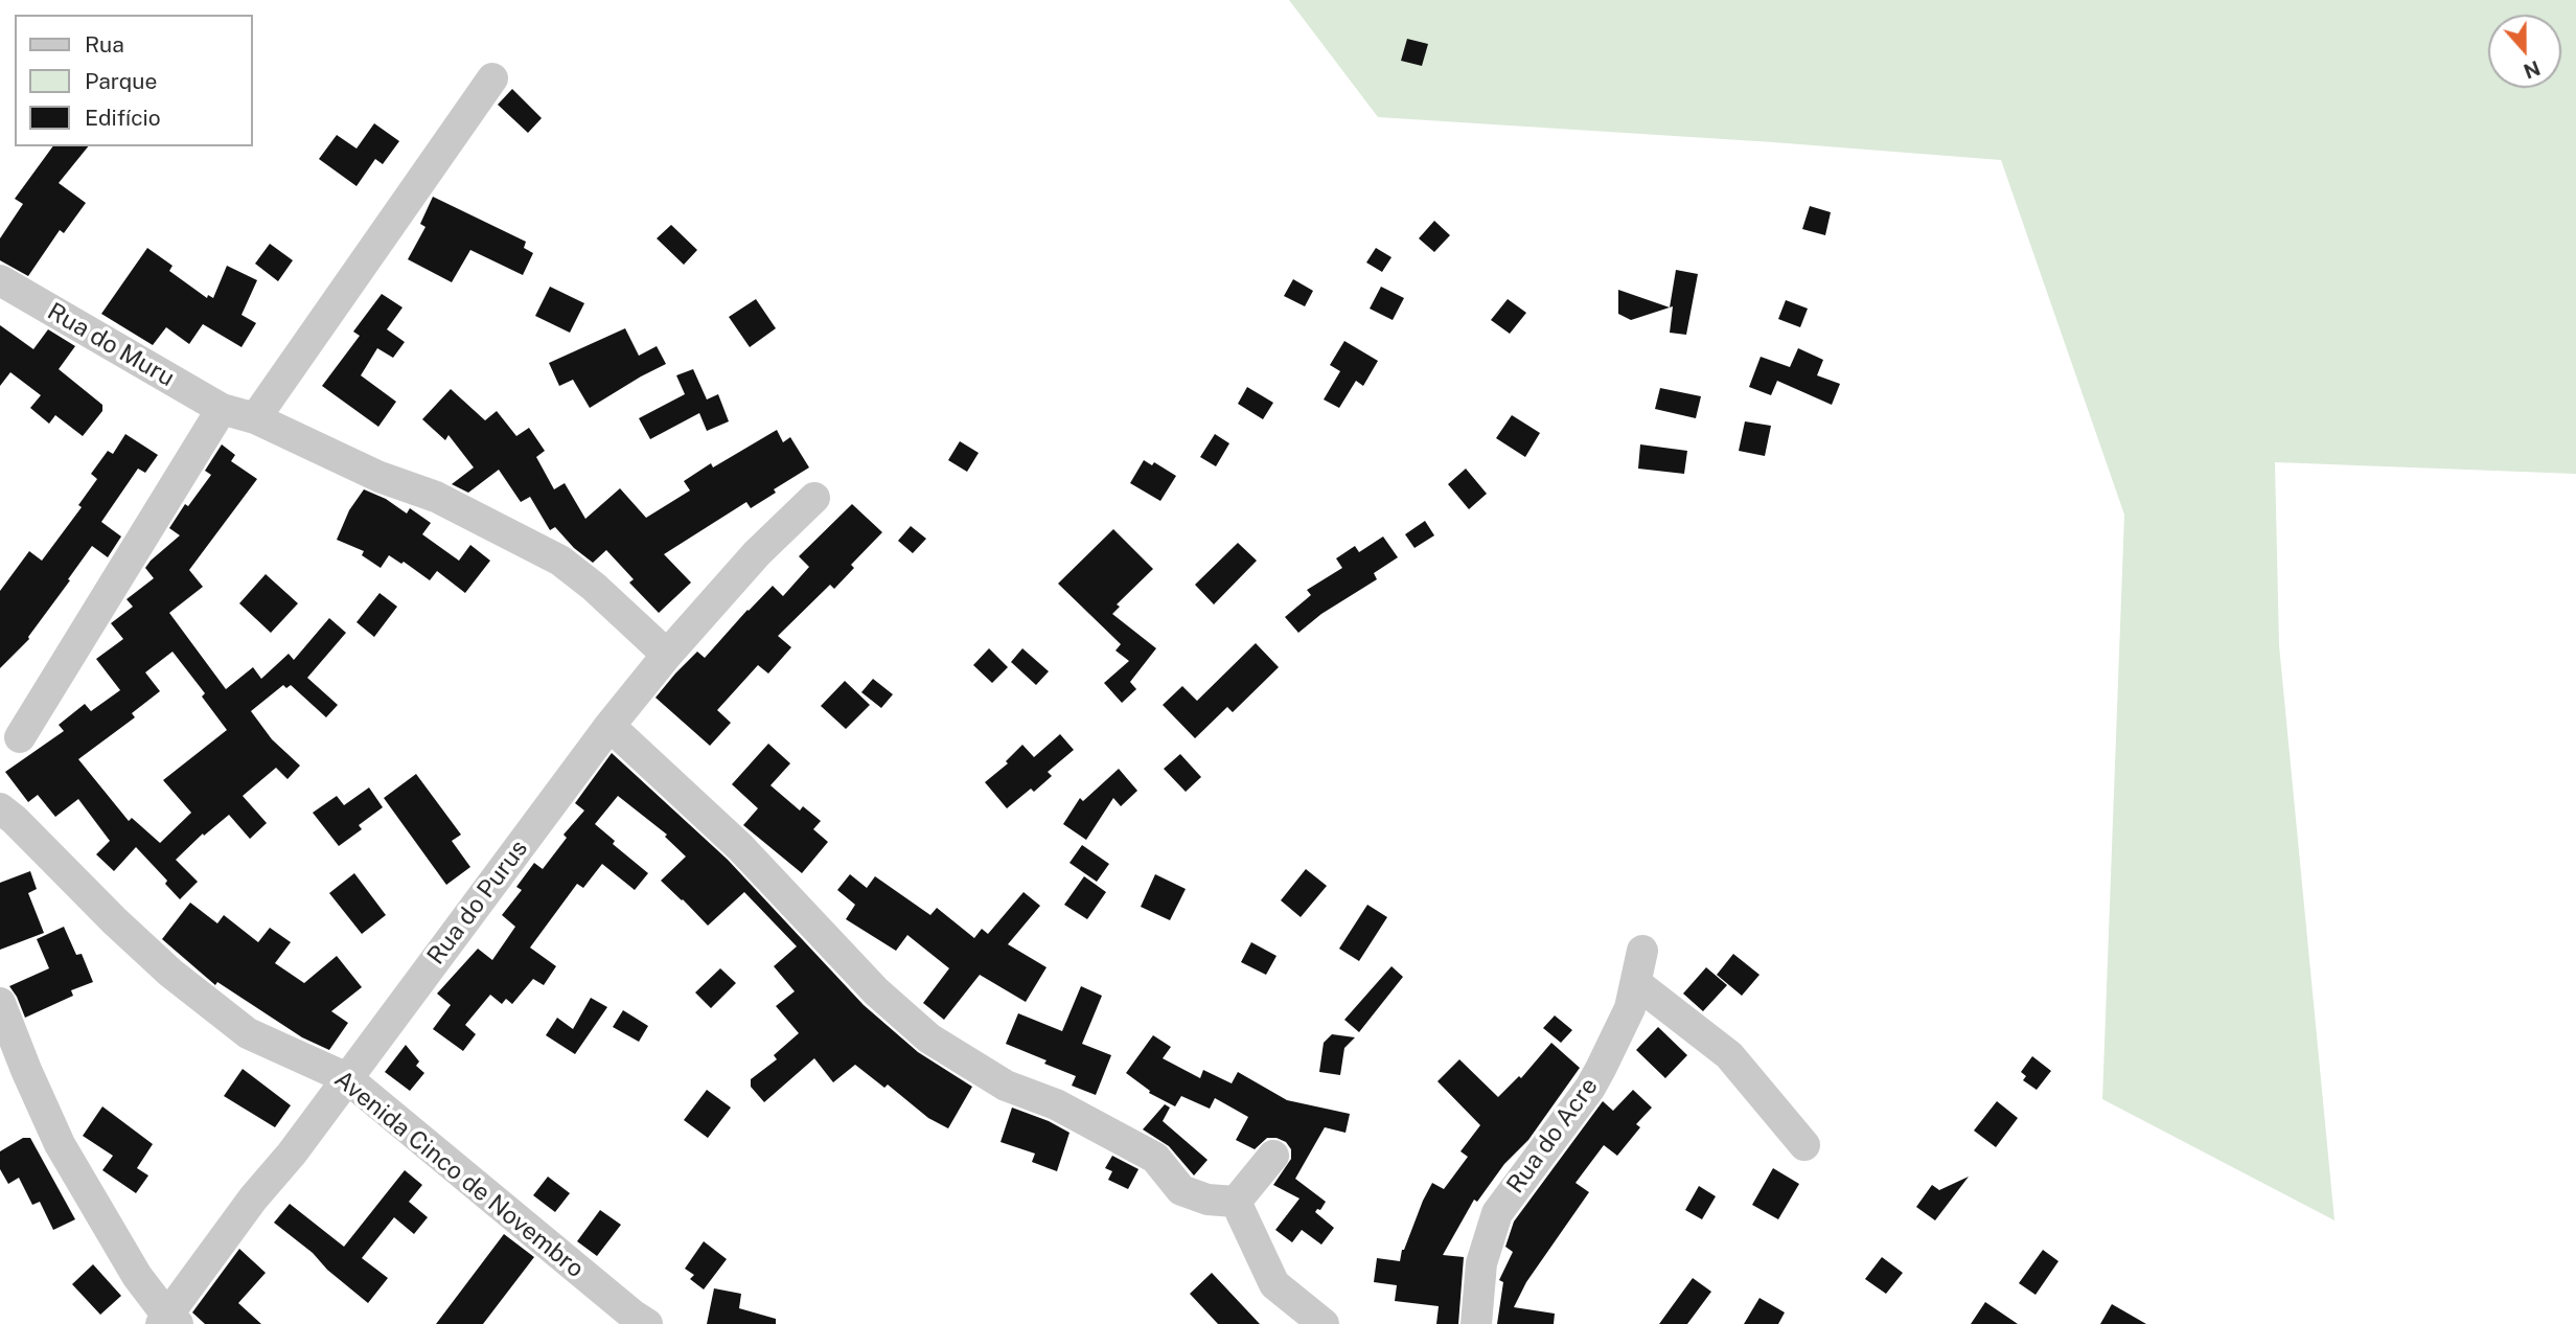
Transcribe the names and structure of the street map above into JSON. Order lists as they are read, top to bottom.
{
  "streets": {
    "street": [
      "Rua do Muru",
      "Rua do Purus",
      "Rua do Acre",
      "Avenida Cinco de Novembro"
    ]
  },
  "crossings": [
    ["Rua do Muru", "Rua do Purus"],
    ["Rua do Purus", "Avenida Cinco de Novembro"]
  ],
  "legend": ["Rua", "Parque", "Edifício"],
  "north": "bottom"
}
